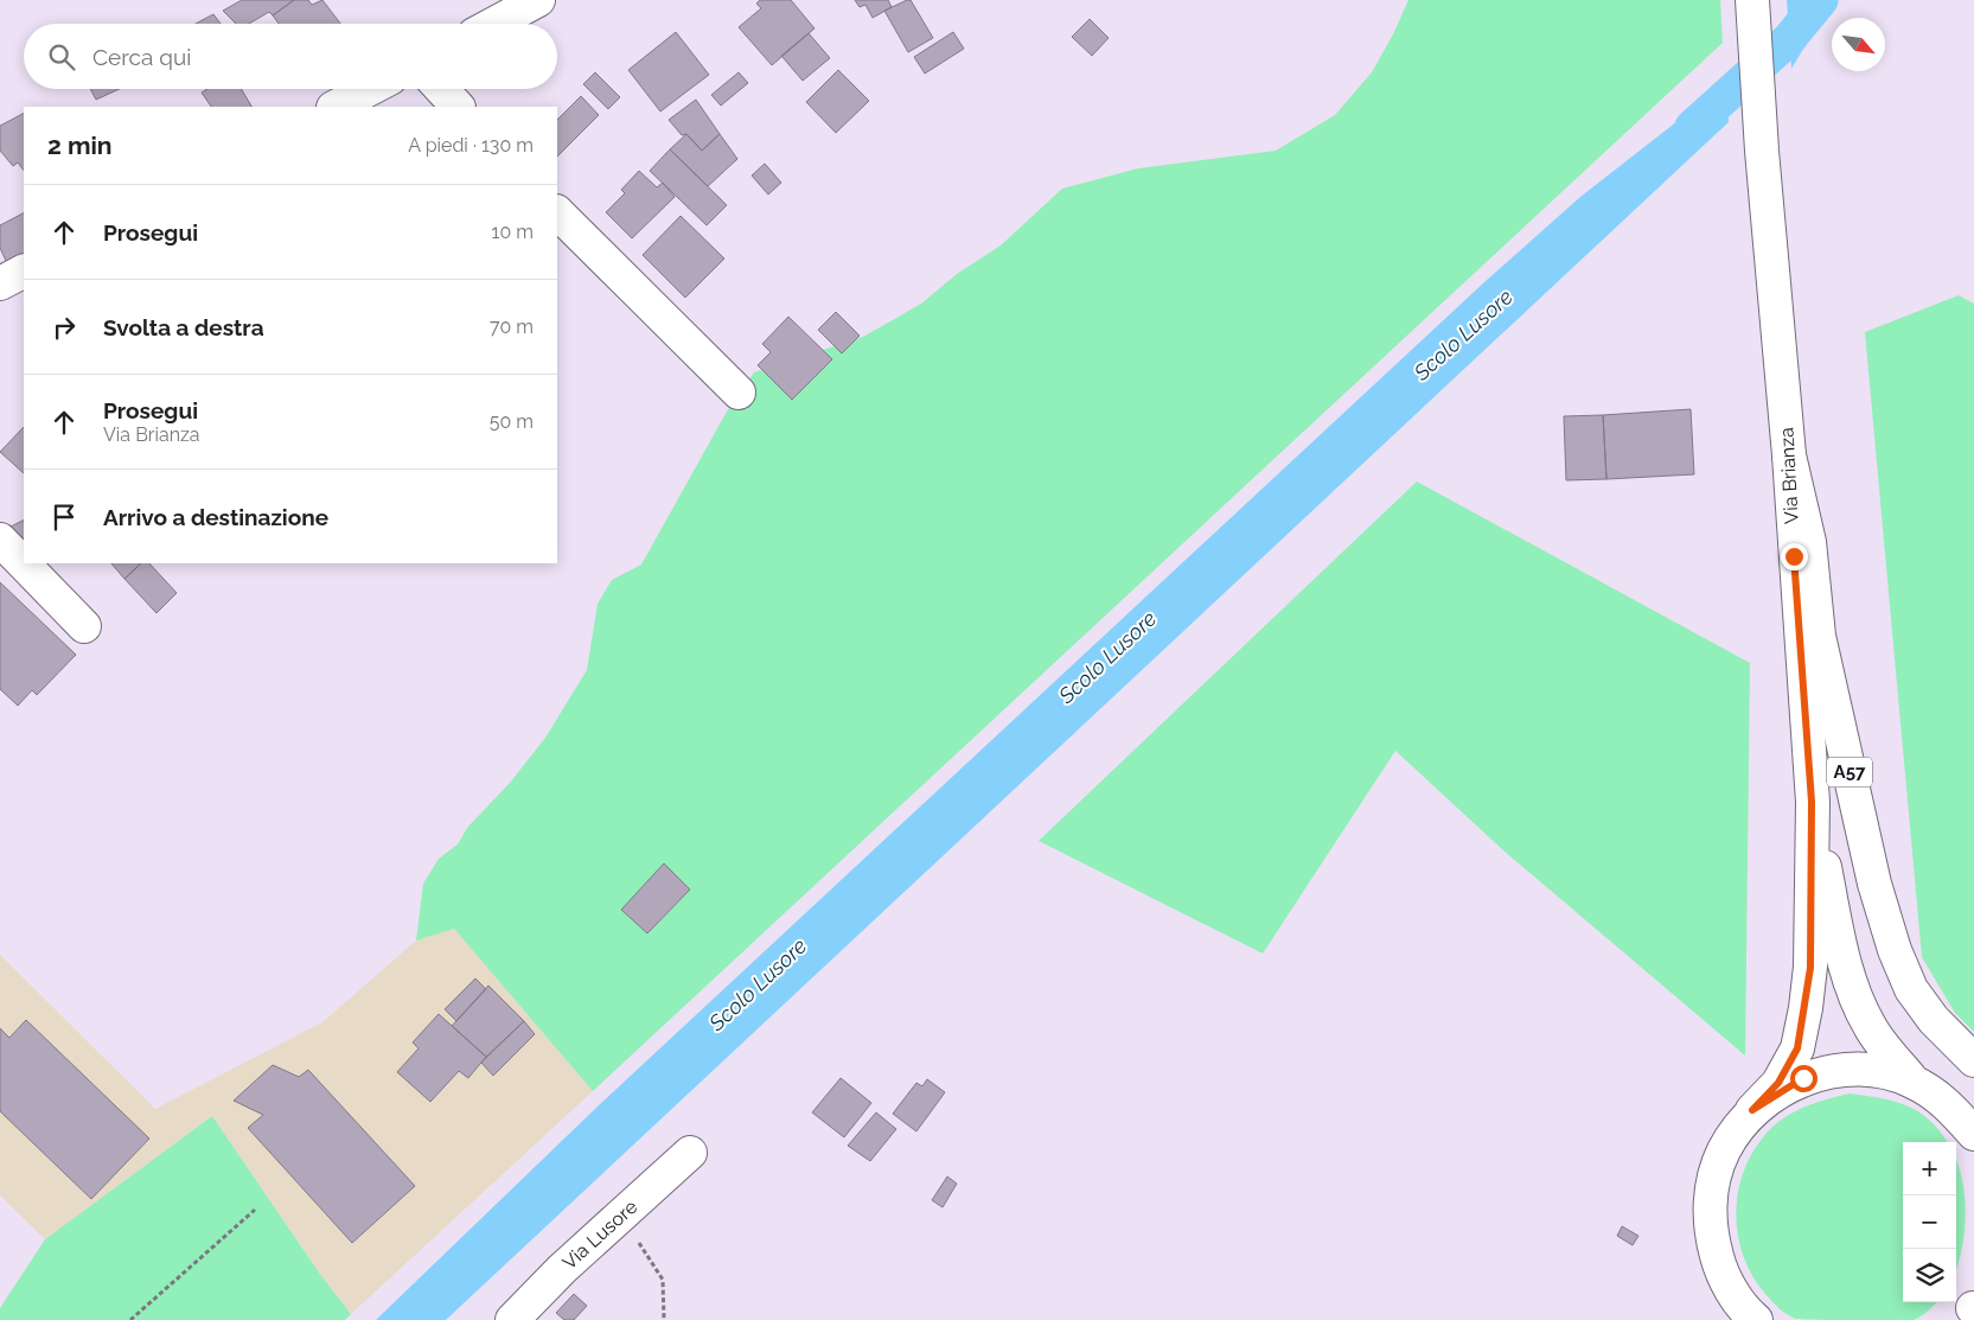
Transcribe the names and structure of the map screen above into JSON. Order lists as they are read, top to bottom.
{
  "streets": {
    "main road": ["Via Brianza", "A57", "Via Lusore"]
  },
  "crossings": [
    ["Via Brianza", "A57"]
  ],
  "water": ["Scolo Lusore"],
  "north": "bottom right",
  "page": {
    "search": "Cerca qui",
    "heading": ["2 min", "A piedi · 130 m"],
    "list": [
      ["Prosegui", "10 m"],
      ["Svolta a destra", "70 m"],
      ["Prosegui", "Via Brianza", "50 m"],
      "Arrivo a destinazione"
    ],
    "map_buttons": ["+", "−"]
  }
}
